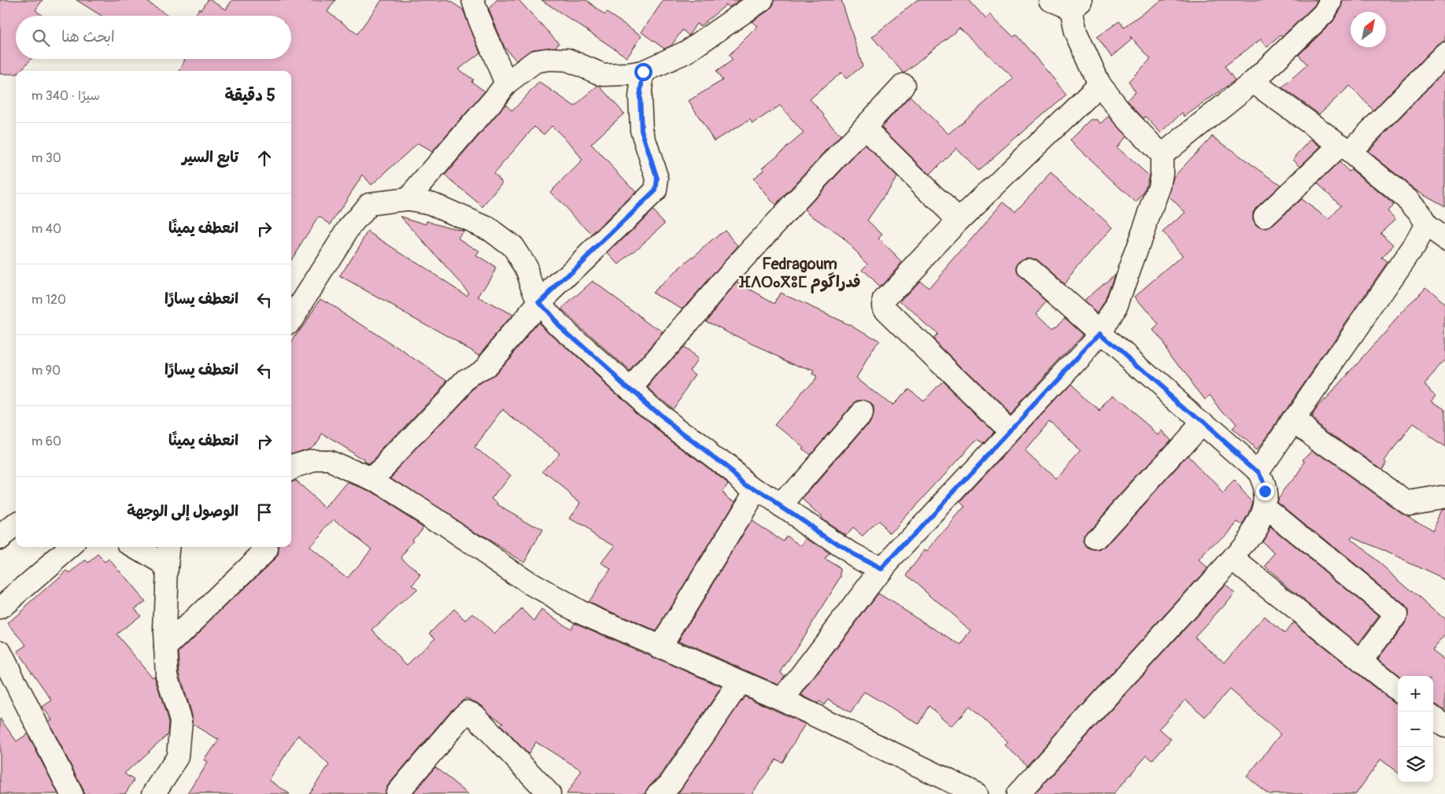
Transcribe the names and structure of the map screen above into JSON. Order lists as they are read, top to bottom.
{
  "districts": ["Fedragoum ⴼⴷⵔⴰⴳⵓⵎ فدراگوم"],
  "north": "top right",
  "page": {
    "search": "ابحث هنا",
    "heading": ["5 دقيقة", "سيرًا · 340 m"],
    "list": [
      ["تابع السير", "30 m"],
      ["انعطف يمينًا", "40 m"],
      ["انعطف يسارًا", "120 m"],
      ["انعطف يسارًا", "90 m"],
      ["انعطف يمينًا", "60 m"],
      "الوصول إلى الوجهة"
    ],
    "map_buttons": ["+", "−"]
  }
}
